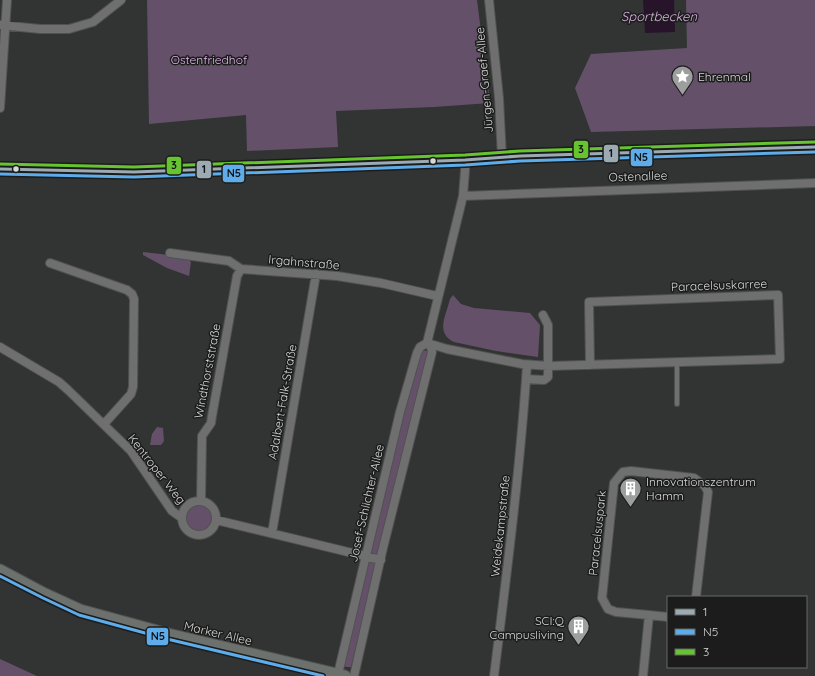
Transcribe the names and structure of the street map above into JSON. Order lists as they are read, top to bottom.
{
  "streets": {
    "main road": ["Ostenallee", "Marker Allee"],
    "street": [
      "Jürgen-Graef-Allee",
      "Irgahnstraße",
      "Paracelsuskarree",
      "Windthorststraße",
      "Adalbert-Falk-Straße",
      "Kentroper Weg",
      "Josef-Schlichter-Allee",
      "Weidekampstraße",
      "Paracelsuspark"
    ]
  },
  "crossings": [
    ["Jürgen-Graef-Allee", "Ostenallee"],
    ["Ostenallee", "Josef-Schlichter-Allee"],
    ["Irgahnstraße", "Windthorststraße"],
    ["Irgahnstraße", "Adalbert-Falk-Straße"],
    ["Irgahnstraße", "Josef-Schlichter-Allee"],
    ["Paracelsuskarree", "Josef-Schlichter-Allee"],
    ["Paracelsuskarree", "Weidekampstraße"],
    ["Windthorststraße", "Kentroper Weg"],
    ["Josef-Schlichter-Allee", "Marker Allee"]
  ],
  "water": ["Sportbecken"],
  "parks": ["Ostenfriedhof"],
  "places": {
    "place": ["Ehrenmal"],
    "building": ["Innovationszentrum Hamm", "SCI:Q Campusliving"]
  },
  "lines": ["transit line 3", "transit line 1", "transit line N5"],
  "legend": ["1", "N5", "3"]
}
